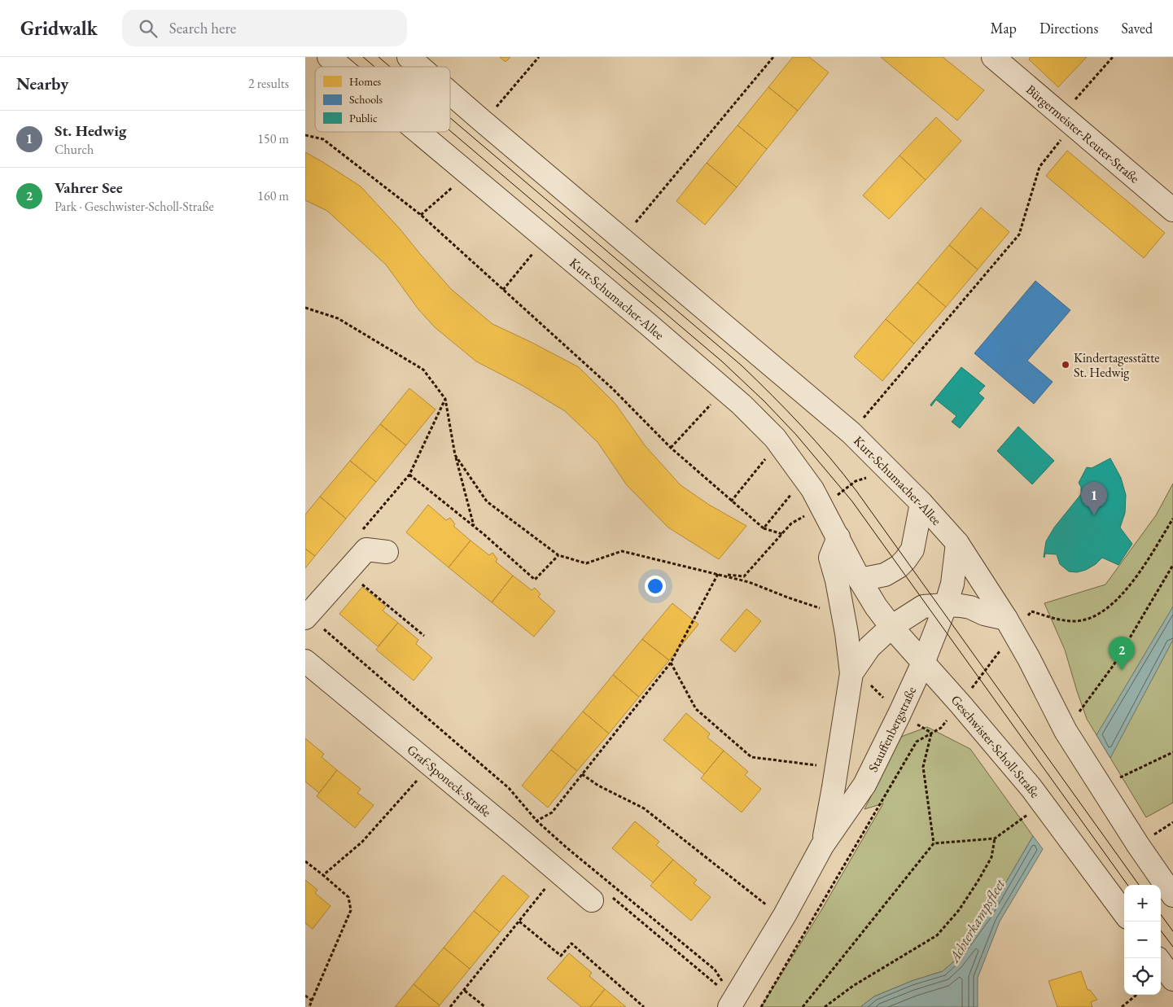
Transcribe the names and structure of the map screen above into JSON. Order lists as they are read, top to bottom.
{
  "streets": {
    "street": [
      "Bürgermeister-Reuter-Straße",
      "Kurt-Schumacher-Allee",
      "Stauffenbergstraße",
      "Geschwister-Scholl-Straße",
      "Graf-Sponeck-Straße"
    ]
  },
  "crossings": [
    ["Kurt-Schumacher-Allee", "Stauffenbergstraße"],
    ["Kurt-Schumacher-Allee", "Geschwister-Scholl-Straße"],
    ["Stauffenbergstraße", "Geschwister-Scholl-Straße"]
  ],
  "water": ["Achterkampsfleet"],
  "places": ["Kindertagesstätte St. Hedwig"],
  "legend": ["Homes", "Schools", "Public"],
  "page": {
    "header": "Gridwalk",
    "search": "Search here",
    "nav": ["Map", "Directions", "Saved"],
    "heading": ["Nearby", "2 results"],
    "list": [
      {
        "mark": "1",
        "name": "St. Hedwig",
        "note": "Church",
        "value": "150 m"
      },
      {
        "mark": "2",
        "name": "Vahrer See",
        "note": "Park · Geschwister-Scholl-Straße",
        "value": "160 m"
      }
    ],
    "pins": ["1", "2"],
    "map_buttons": ["+", "−"]
  }
}
